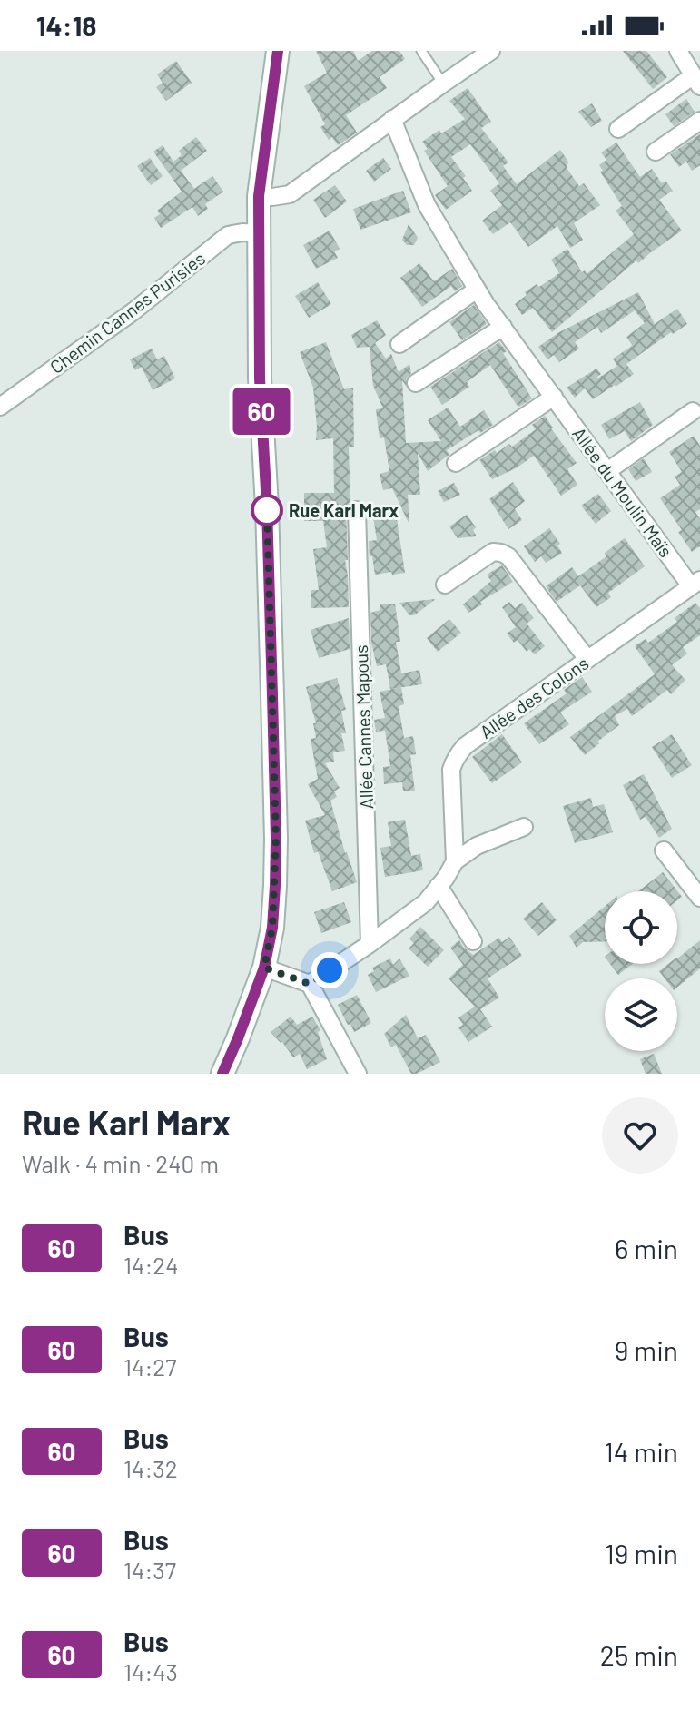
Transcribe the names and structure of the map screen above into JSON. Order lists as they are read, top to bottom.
{
  "streets": {
    "street": [
      "Chemin Cannes Purisies",
      "Allée du Moulin Maïs",
      "Allée des Colons",
      "Allée Cannes Mapous"
    ]
  },
  "crossings": [
    ["Allée du Moulin Maïs", "Allée des Colons"]
  ],
  "places": ["Rue Karl Marx"],
  "lines": ["bus line 60"],
  "page": {
    "status": "14:18",
    "on_map": "60",
    "heading": ["Rue Karl Marx", "Walk · 4 min · 240 m"],
    "list": [
      {
        "mark": "60",
        "name": "Bus",
        "note": "14:24",
        "value": "6 min"
      },
      {
        "mark": "60",
        "name": "Bus",
        "note": "14:27",
        "value": "9 min"
      },
      {
        "mark": "60",
        "name": "Bus",
        "note": "14:32",
        "value": "14 min"
      },
      {
        "mark": "60",
        "name": "Bus",
        "note": "14:37",
        "value": "19 min"
      },
      {
        "mark": "60",
        "name": "Bus",
        "note": "14:43",
        "value": "25 min"
      }
    ]
  }
}
